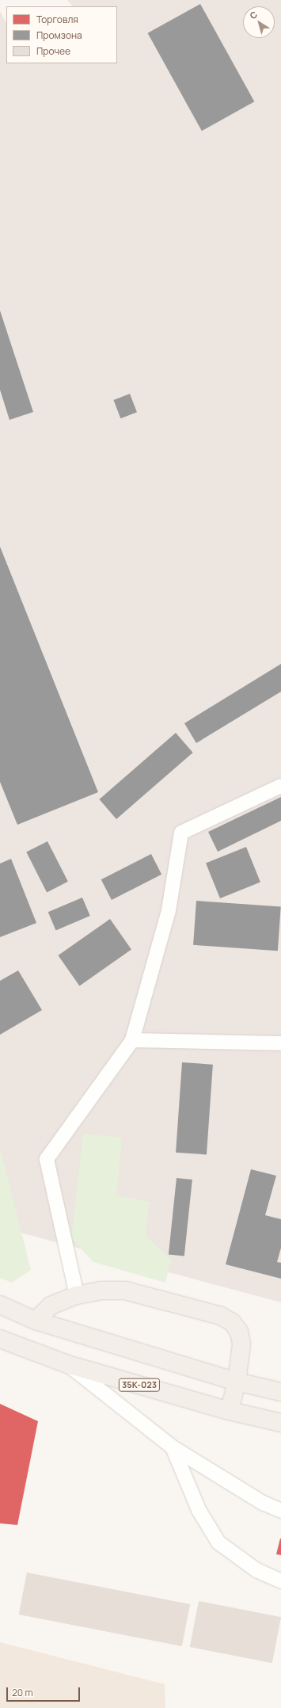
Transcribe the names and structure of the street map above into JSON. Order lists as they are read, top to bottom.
{
  "streets": {
    "main road": ["35К-023"]
  },
  "legend": ["Торговля", "Промзона", "Прочее"],
  "scale_bar": "20 m",
  "north": "top left"
}
